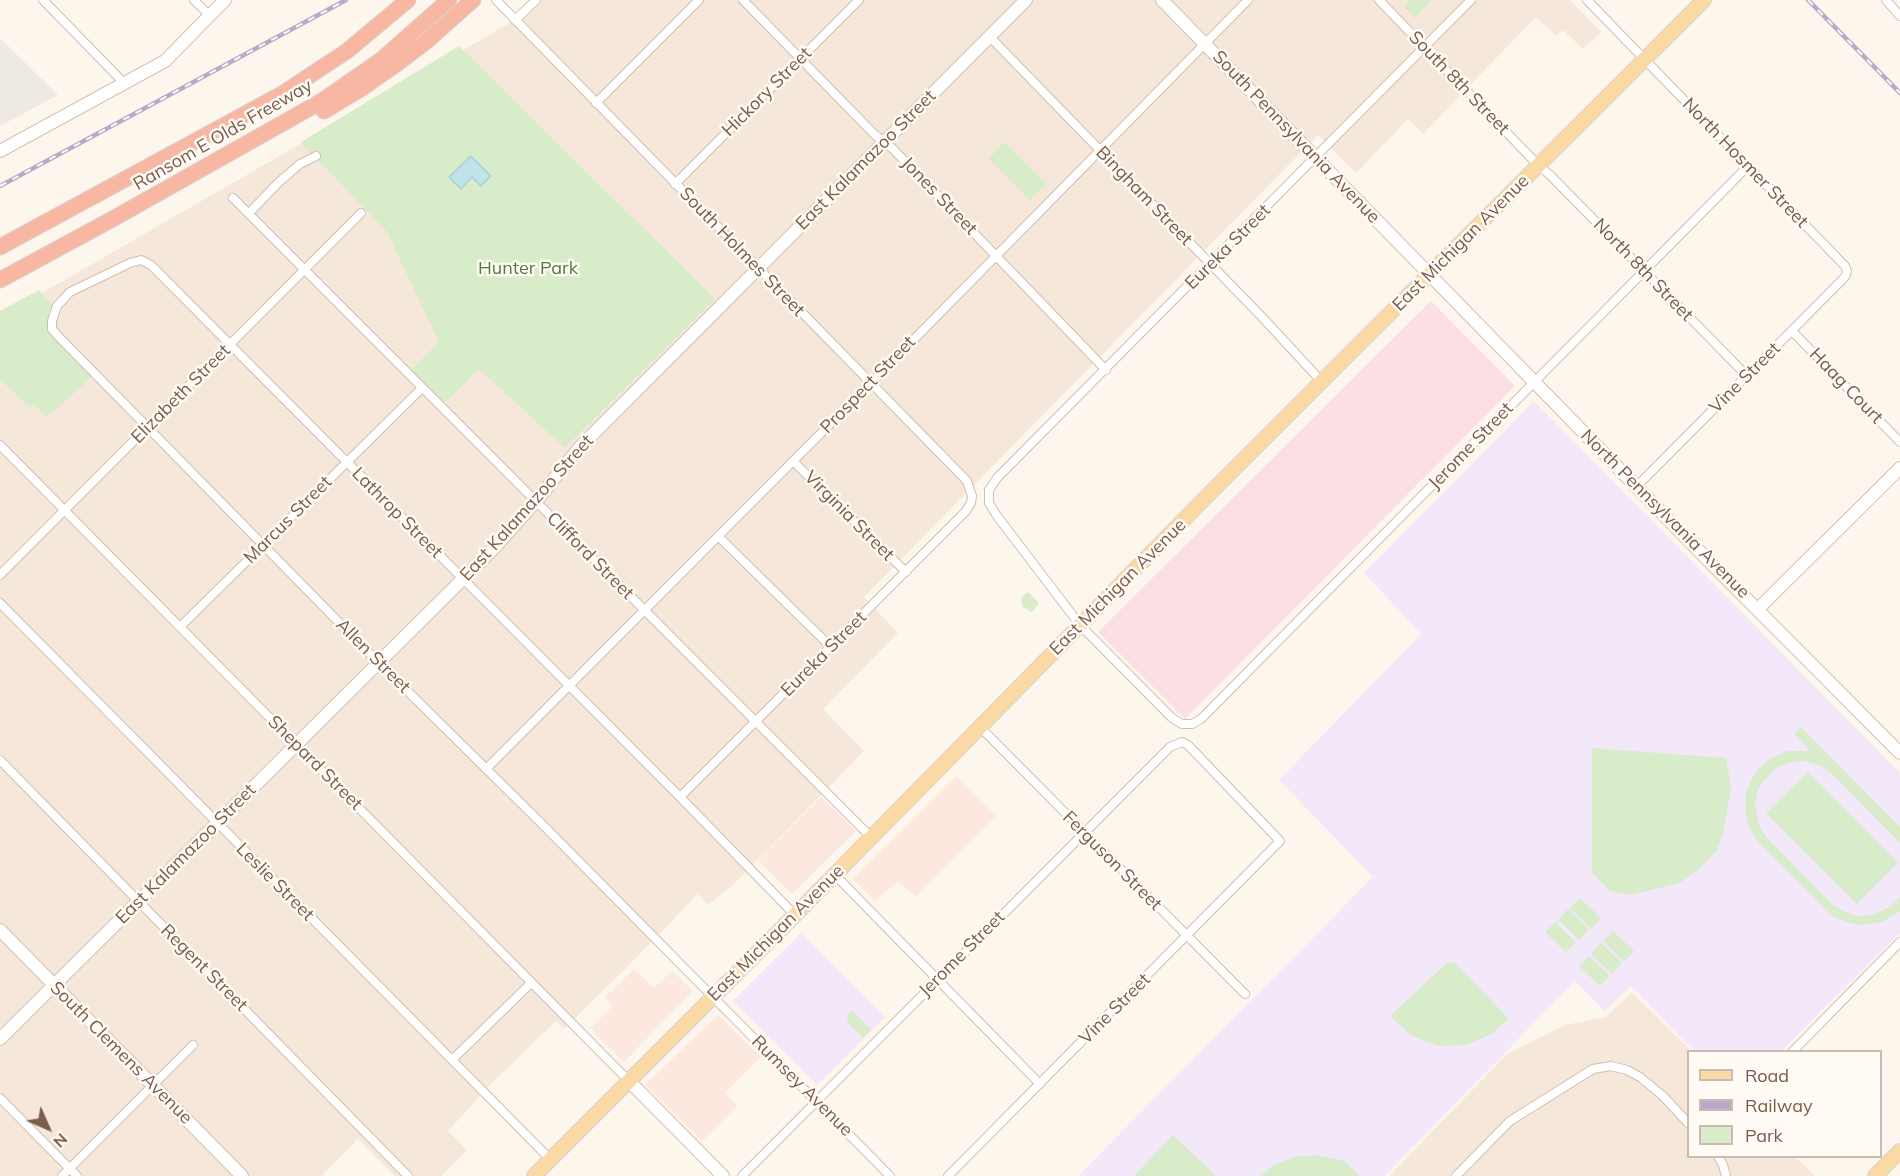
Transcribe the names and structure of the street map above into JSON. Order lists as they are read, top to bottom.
{
  "streets": {
    "highway": ["Ransom E Olds Freeway"],
    "main road": ["East Michigan Avenue"],
    "street": [
      "South 8th Street",
      "Hickory Street",
      "South Pennsylvania Avenue",
      "East Kalamazoo Street",
      "North Hosmer Street",
      "Jones Street",
      "Bingham Street",
      "Eureka Street",
      "South Holmes Street",
      "North 8th Street",
      "Vine Street",
      "Prospect Street",
      "Haag Court",
      "Elizabeth Street",
      "Jerome Street",
      "Lathrop Street",
      "North Pennsylvania Avenue",
      "Virginia Street",
      "Marcus Street",
      "Clifford Street",
      "Allen Street",
      "Shepard Street",
      "Ferguson Street",
      "Leslie Street",
      "Regent Street",
      "South Clemens Avenue",
      "Rumsey Avenue"
    ]
  },
  "crossings": [
    ["South 8th Street", "East Michigan Avenue"],
    ["South 8th Street", "Eureka Street"],
    ["South 8th Street", "North 8th Street"],
    ["Hickory Street", "Jones Street"],
    ["Hickory Street", "South Holmes Street"],
    ["South Pennsylvania Avenue", "East Michigan Avenue"],
    ["South Pennsylvania Avenue", "Eureka Street"],
    ["South Pennsylvania Avenue", "Prospect Street"],
    ["South Pennsylvania Avenue", "North Pennsylvania Avenue"],
    ["East Kalamazoo Street", "Jones Street"],
    ["East Kalamazoo Street", "Bingham Street"],
    ["East Kalamazoo Street", "South Holmes Street"],
    ["East Kalamazoo Street", "Lathrop Street"],
    ["East Kalamazoo Street", "Clifford Street"],
    ["East Kalamazoo Street", "Allen Street"],
    ["East Kalamazoo Street", "Shepard Street"],
    ["East Kalamazoo Street", "Leslie Street"],
    ["East Kalamazoo Street", "Regent Street"],
    ["East Kalamazoo Street", "South Clemens Avenue"],
    ["North Hosmer Street", "East Michigan Avenue"],
    ["North Hosmer Street", "Vine Street"],
    ["North Hosmer Street", "Jerome Street"],
    ["Jones Street", "Eureka Street"],
    ["Jones Street", "Prospect Street"],
    ["Bingham Street", "East Michigan Avenue"],
    ["Bingham Street", "Eureka Street"],
    ["Bingham Street", "Prospect Street"],
    ["East Michigan Avenue", "Eureka Street"],
    ["East Michigan Avenue", "North 8th Street"],
    ["East Michigan Avenue", "Jerome Street"],
    ["East Michigan Avenue", "Lathrop Street"],
    ["East Michigan Avenue", "North Pennsylvania Avenue"],
    ["East Michigan Avenue", "Clifford Street"],
    ["East Michigan Avenue", "Allen Street"],
    ["East Michigan Avenue", "Shepard Street"],
    ["East Michigan Avenue", "Ferguson Street"],
    ["East Michigan Avenue", "Leslie Street"],
    ["East Michigan Avenue", "Rumsey Avenue"],
    ["Eureka Street", "South Holmes Street"],
    ["Eureka Street", "Jerome Street"],
    ["Eureka Street", "Lathrop Street"],
    ["Eureka Street", "Virginia Street"],
    ["Eureka Street", "Clifford Street"],
    ["South Holmes Street", "Prospect Street"],
    ["North 8th Street", "Vine Street"],
    ["North 8th Street", "Jerome Street"],
    ["Vine Street", "Haag Court"],
    ["Vine Street", "Jerome Street"],
    ["Vine Street", "North Pennsylvania Avenue"],
    ["Vine Street", "Ferguson Street"],
    ["Prospect Street", "Lathrop Street"],
    ["Prospect Street", "Virginia Street"],
    ["Prospect Street", "Clifford Street"],
    ["Prospect Street", "Allen Street"],
    ["Elizabeth Street", "Lathrop Street"],
    ["Elizabeth Street", "Clifford Street"],
    ["Elizabeth Street", "Allen Street"],
    ["Elizabeth Street", "Shepard Street"],
    ["Jerome Street", "North Pennsylvania Avenue"],
    ["Jerome Street", "Ferguson Street"],
    ["Jerome Street", "Rumsey Avenue"],
    ["Lathrop Street", "Marcus Street"],
    ["Lathrop Street", "Allen Street"],
    ["Marcus Street", "Clifford Street"],
    ["Marcus Street", "Allen Street"],
    ["Marcus Street", "Shepard Street"],
    ["Allen Street", "Rumsey Avenue"]
  ],
  "parks": ["Hunter Park"],
  "legend": ["Road", "Railway", "Park"],
  "north": "bottom right"
}
